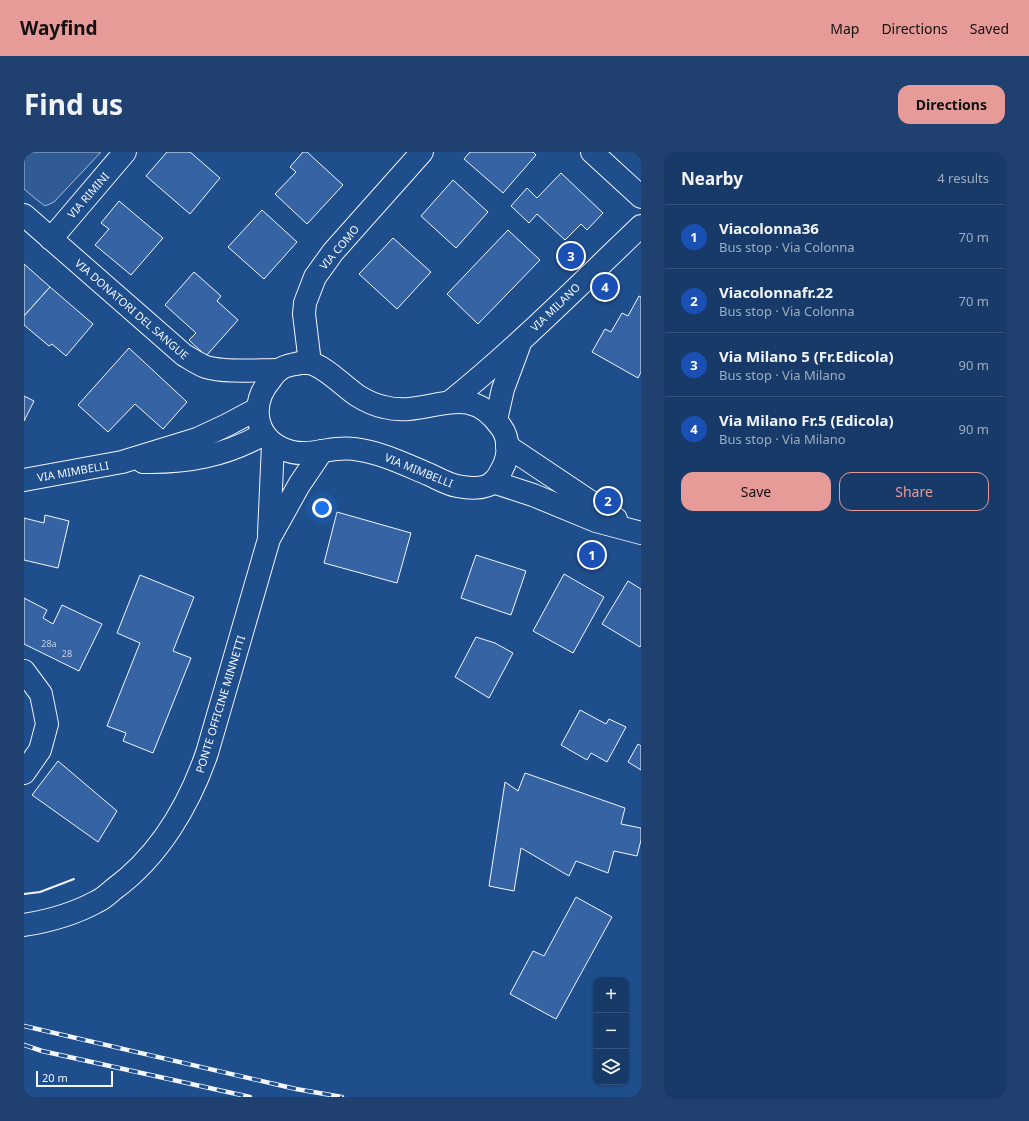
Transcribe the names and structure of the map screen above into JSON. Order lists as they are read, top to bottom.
{
  "streets": {
    "main road": [
      "VIA RIMINI",
      "VIA COMO",
      "VIA MILANO",
      "VIA DONATORI DEL SANGUE",
      "VIA MIMBELLI",
      "PONTE OFFICINE MINNETTI"
    ]
  },
  "crossings": [
    ["VIA RIMINI", "VIA DONATORI DEL SANGUE"],
    ["VIA MIMBELLI", "PONTE OFFICINE MINNETTI"]
  ],
  "house_numbers": ["28a", "28"],
  "scale_bar": "20 m",
  "page": {
    "header": "Wayfind",
    "nav": ["Map", "Directions", "Saved"],
    "title": "Find us",
    "buttons": [
      "Directions",
      ["Save", "Share"]
    ],
    "heading": ["Nearby", "4 results"],
    "list": [
      {
        "mark": "1",
        "name": "Viacolonna36",
        "note": "Bus stop · Via Colonna",
        "value": "70 m"
      },
      {
        "mark": "2",
        "name": "Viacolonnafr.22",
        "note": "Bus stop · Via Colonna",
        "value": "70 m"
      },
      {
        "mark": "3",
        "name": "Via Milano 5 (Fr.Edicola)",
        "note": "Bus stop · Via Milano",
        "value": "90 m"
      },
      {
        "mark": "4",
        "name": "Via Milano Fr.5 (Edicola)",
        "note": "Bus stop · Via Milano",
        "value": "90 m"
      }
    ],
    "pins": [
      "3",
      "4",
      "2",
      "1"
    ],
    "map_buttons": ["+", "−"],
    "scale": "20 m"
  }
}
